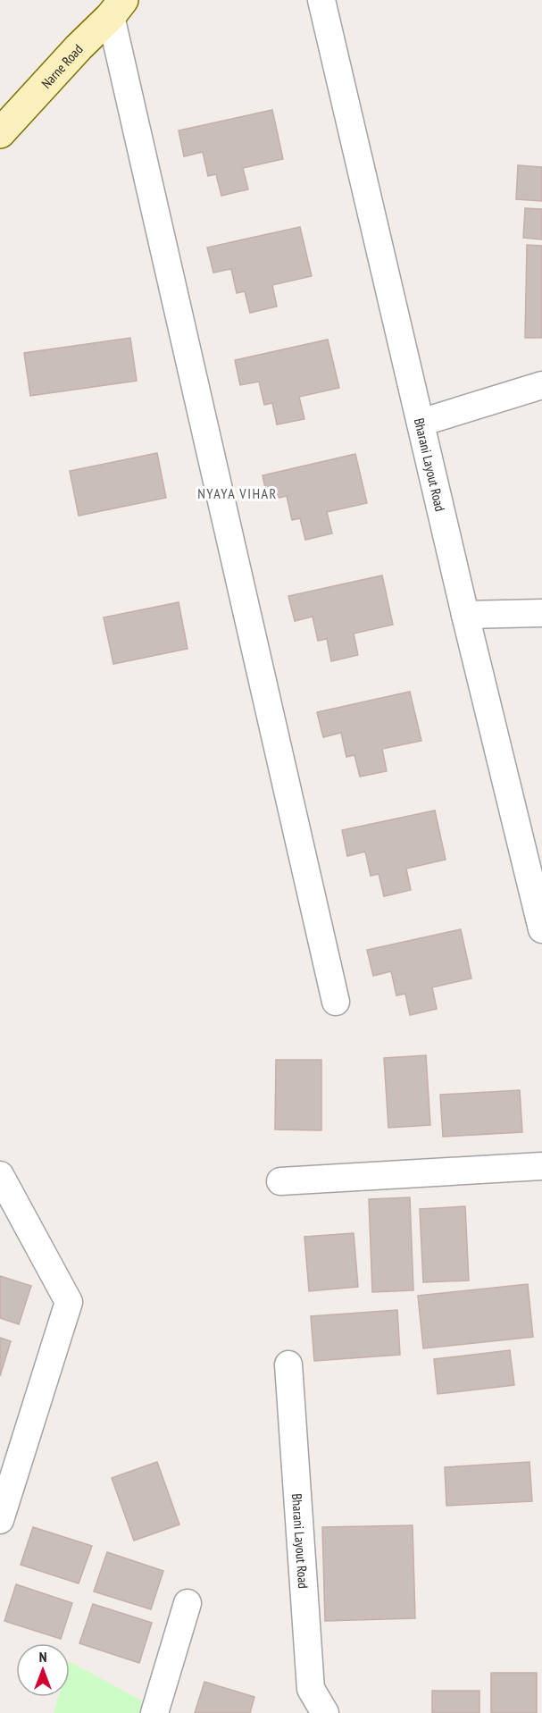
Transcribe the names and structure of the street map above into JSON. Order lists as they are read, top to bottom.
{
  "streets": {
    "main road": ["Narne Road"],
    "street": ["Bharani Layout Road"]
  },
  "districts": ["NYAYA VIHAR"],
  "north": "top"
}
